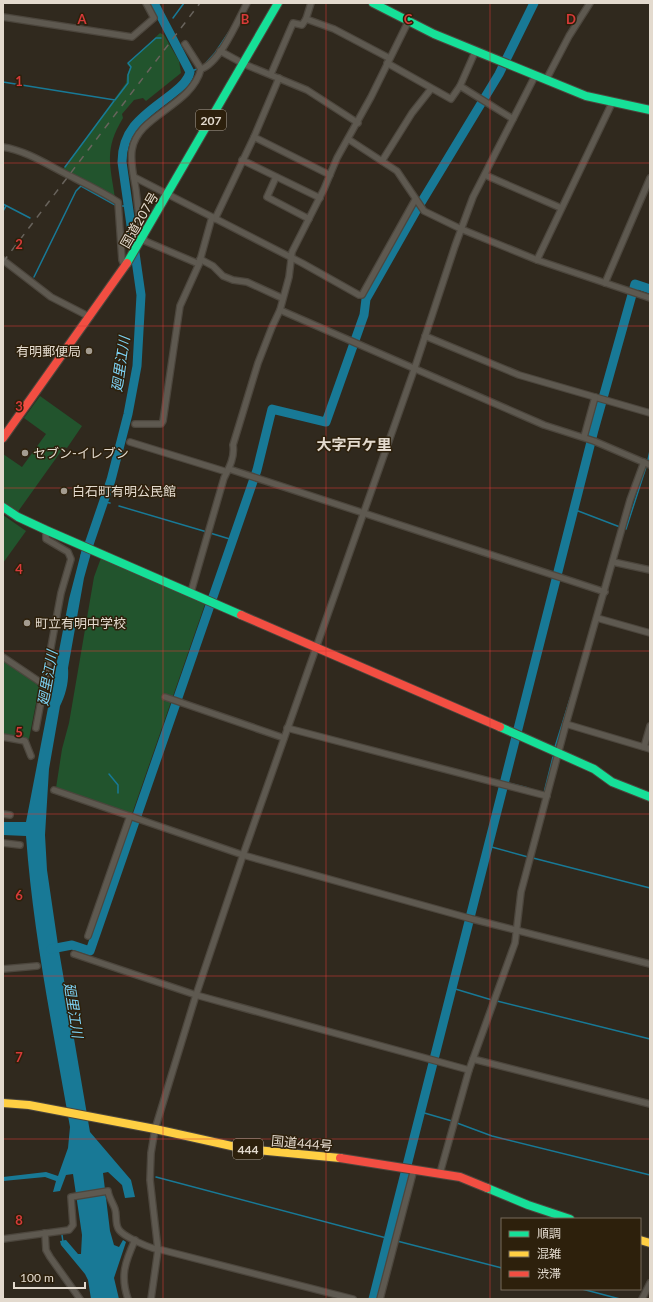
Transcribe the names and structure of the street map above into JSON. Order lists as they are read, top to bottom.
{
  "streets": {
    "main road": [
      "207",
      "国道207号",
      "国道444号",
      "444"
    ]
  },
  "districts": ["大字戸ケ里"],
  "water": ["廻里江川"],
  "places": [
    "有明郵便局",
    "セブン-イレブン",
    "白石町有明公民館",
    "町立有明中学校"
  ],
  "legend": ["順調", "混雑", "渋滞"],
  "scale_bar": "100 m",
  "grid": {
    "columns": [
      "A",
      "B",
      "C",
      "D"
    ],
    "rows": [
      "1",
      "2",
      "3",
      "4",
      "5",
      "6",
      "7",
      "8"
    ]
  }
}
